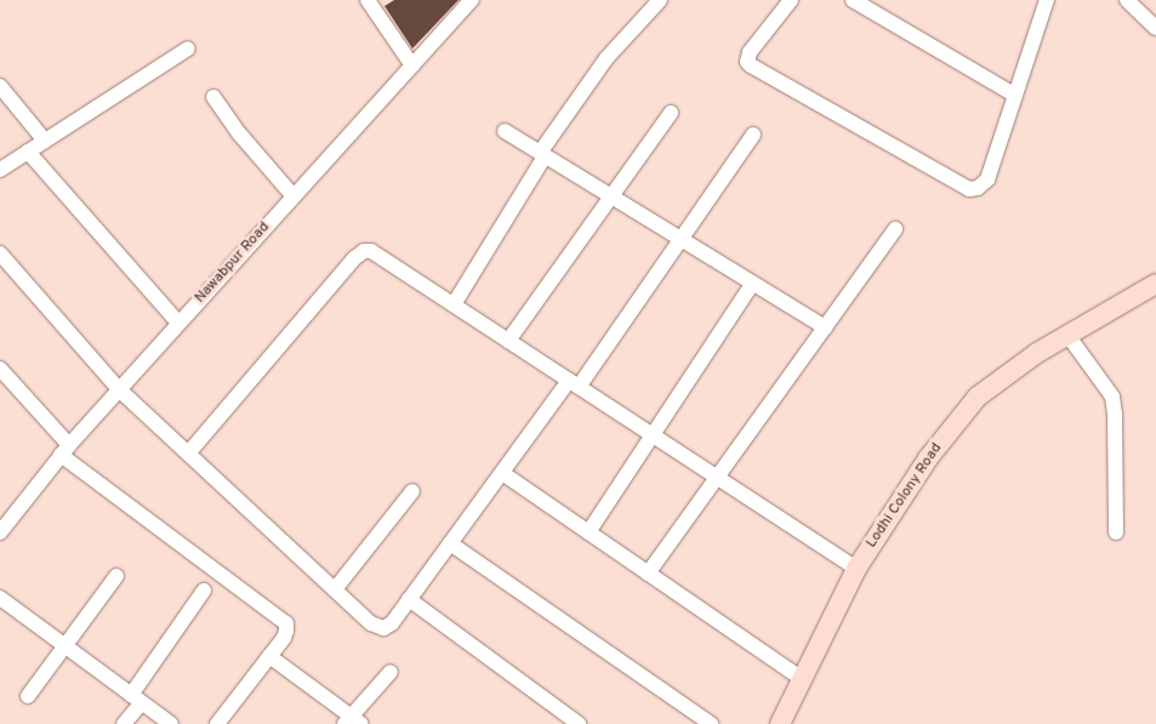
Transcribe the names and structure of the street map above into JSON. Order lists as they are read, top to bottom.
{
  "streets": {
    "main road": ["Lodhi Colony Road"],
    "street": ["Nawabpur Road"]
  }
}
